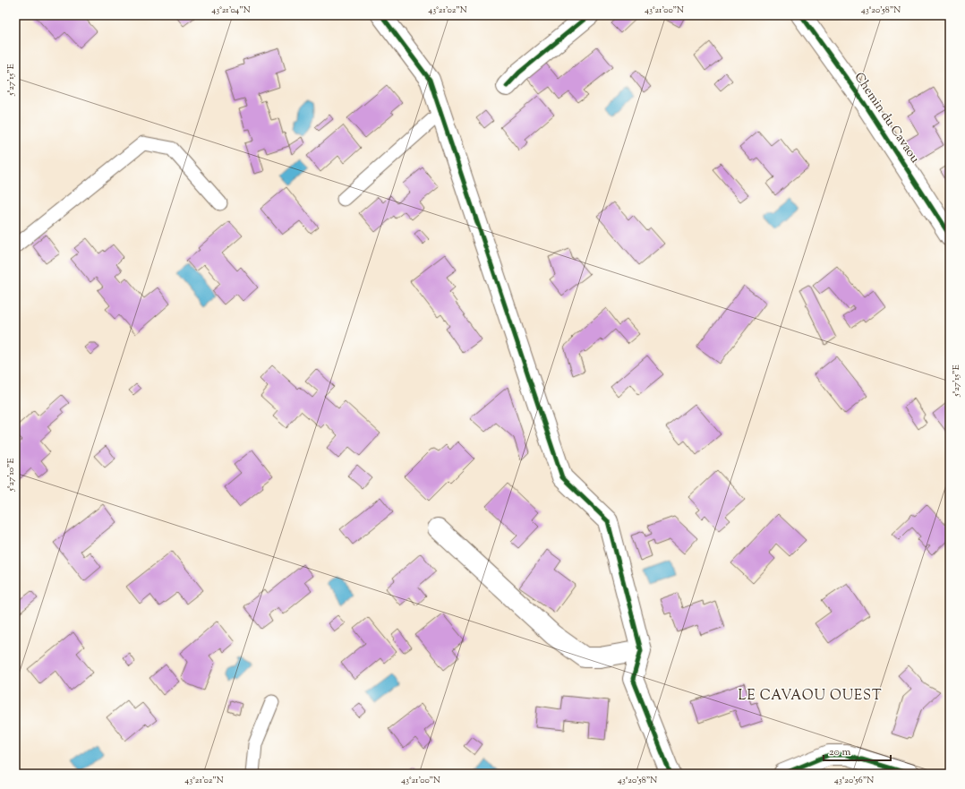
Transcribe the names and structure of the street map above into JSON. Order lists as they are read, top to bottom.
{
  "streets": {
    "street": ["Chemin du Cavaou"]
  },
  "districts": ["LE CAVAOU OUEST"],
  "scale_bar": "20 m",
  "coordinates": [
    "43°21'04\"N",
    "43°21'02\"N",
    "43°21'00\"N",
    "43°20'58\"N",
    "5°27'15\"E",
    "5°27'10\"E",
    "43°20'56\"N"
  ]
}
